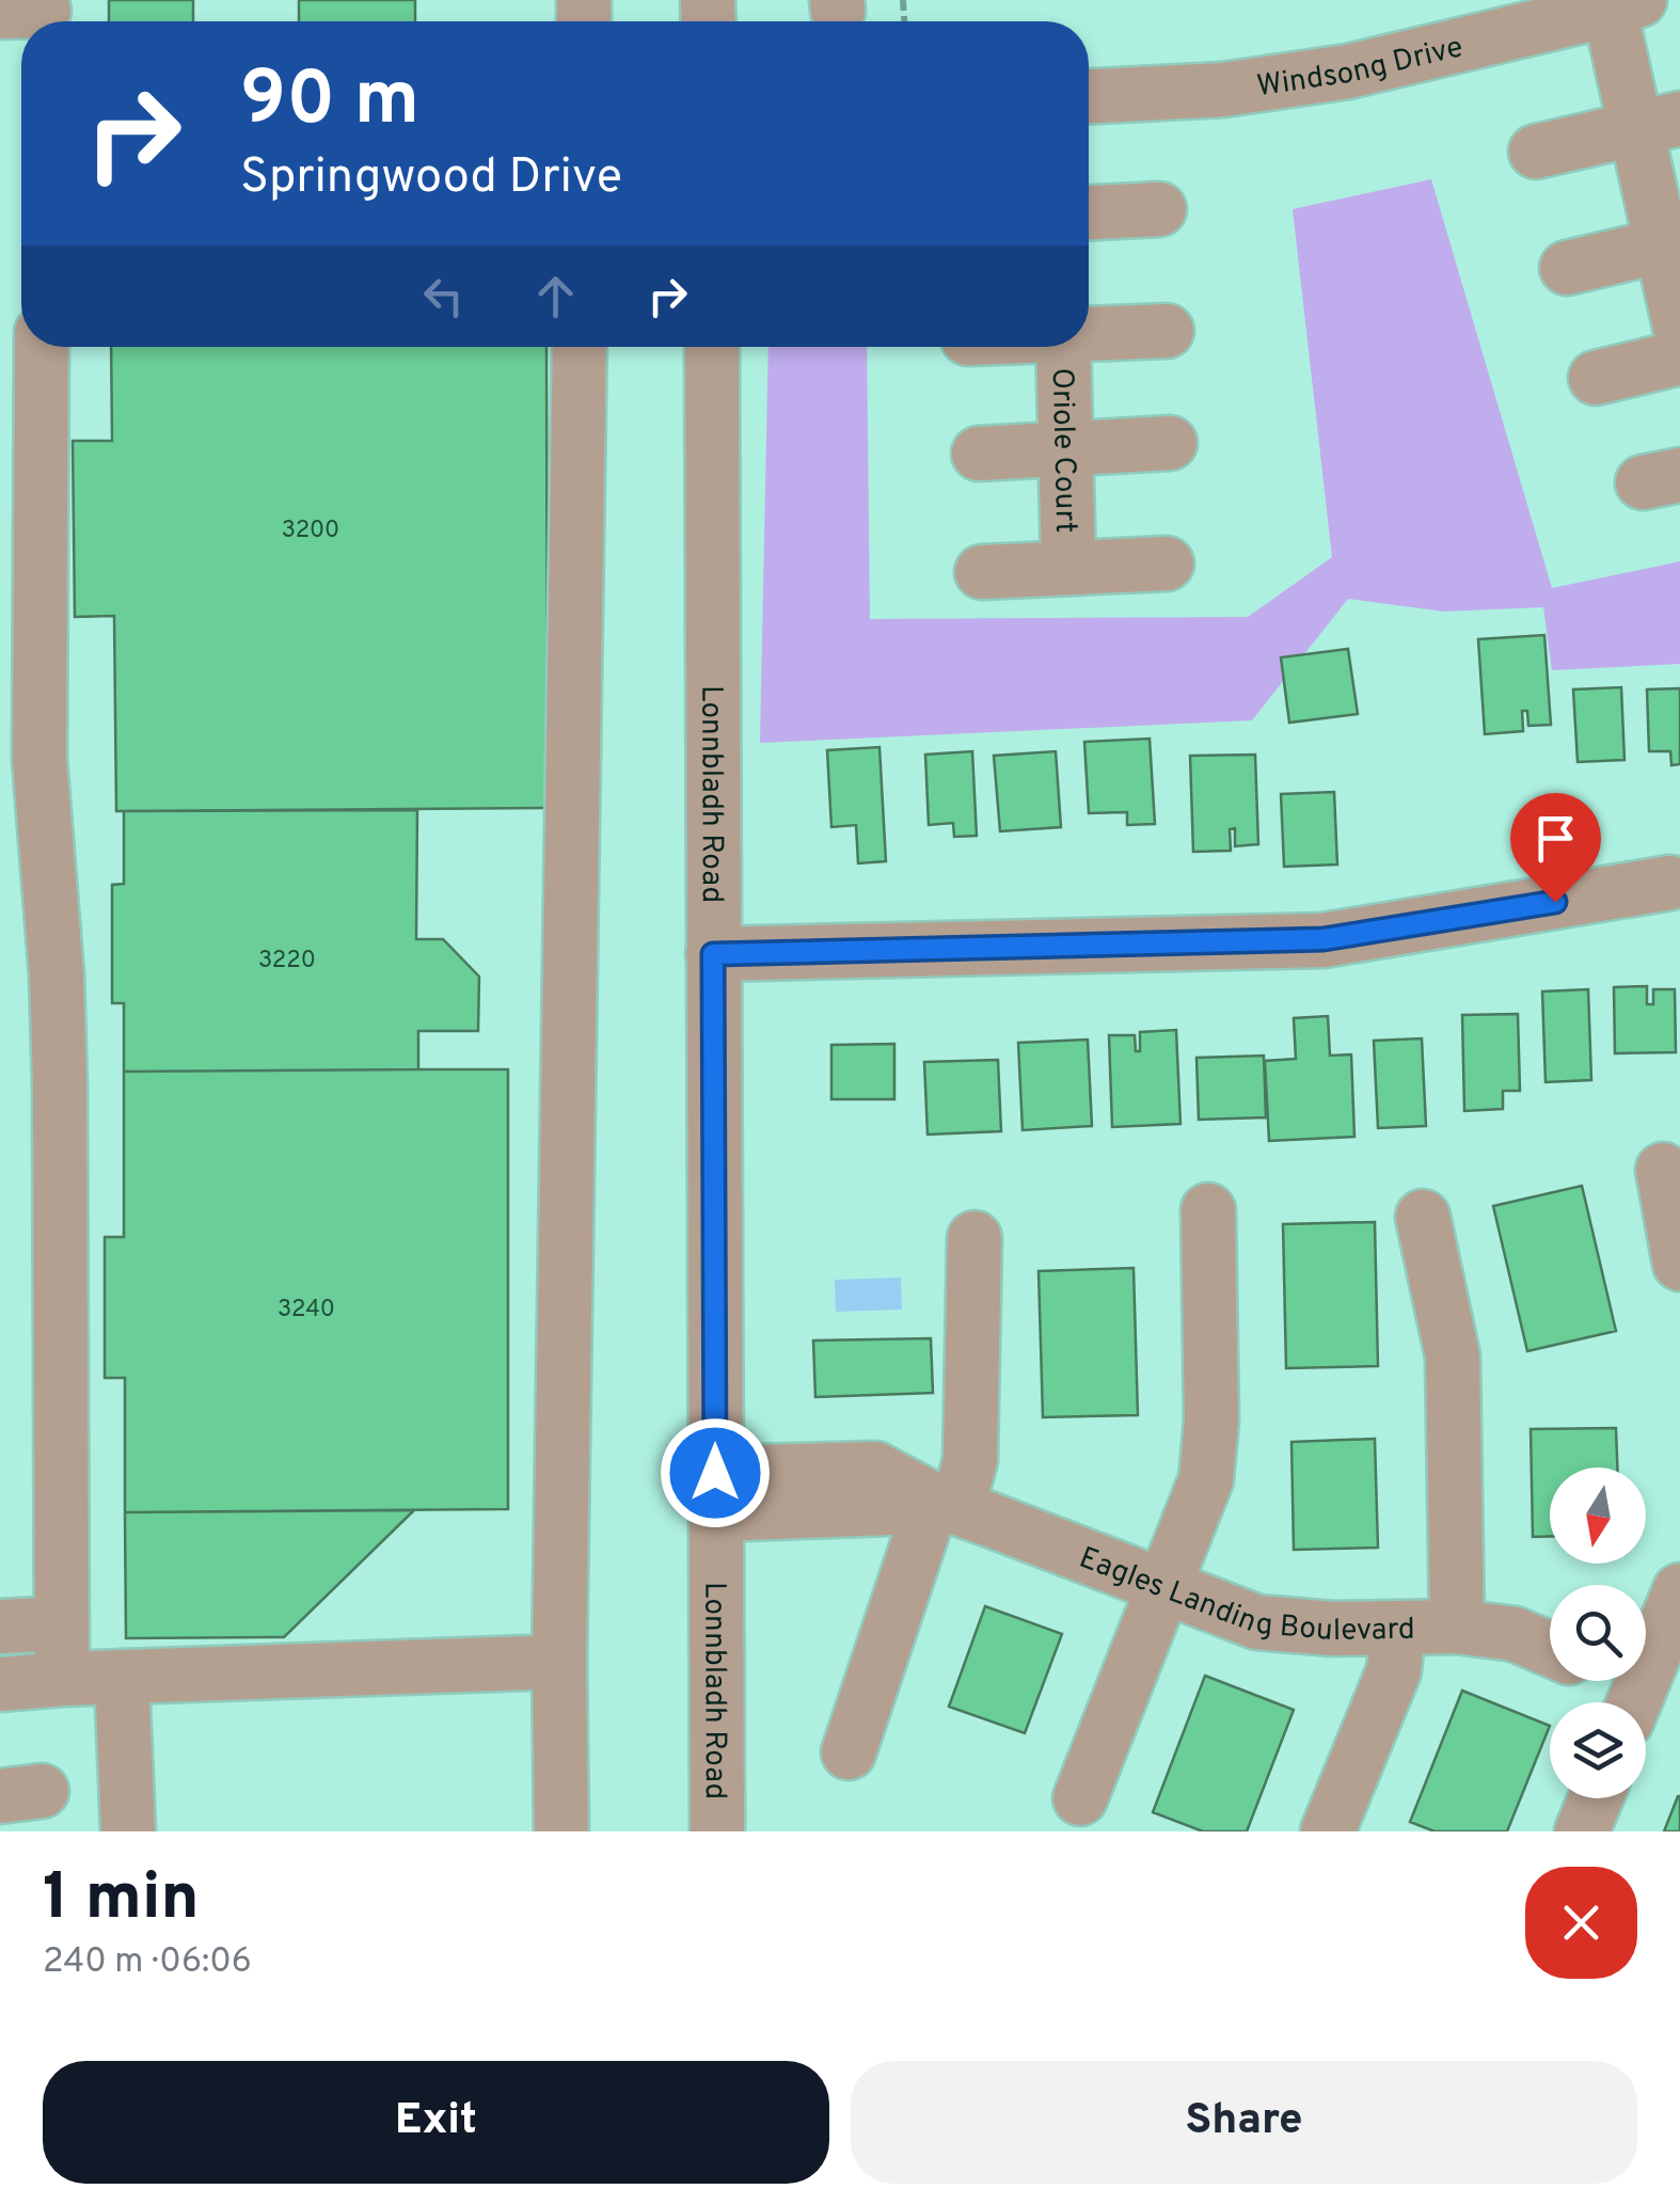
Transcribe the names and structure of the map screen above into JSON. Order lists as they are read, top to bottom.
{
  "streets": {
    "street": [
      "Windsong Drive",
      "Oriole Court",
      "Lonnbladh Road",
      "Eagles Landing Boulevard"
    ]
  },
  "crossings": [
    ["Lonnbladh Road", "Eagles Landing Boulevard"]
  ],
  "house_numbers": ["3200", "3220", "3240"],
  "north": "bottom",
  "page": {
    "turn": ["90 m", "Springwood Drive"],
    "heading": ["1 min", "240 m · 06:06"],
    "buttons": ["Exit", "Share"]
  }
}
